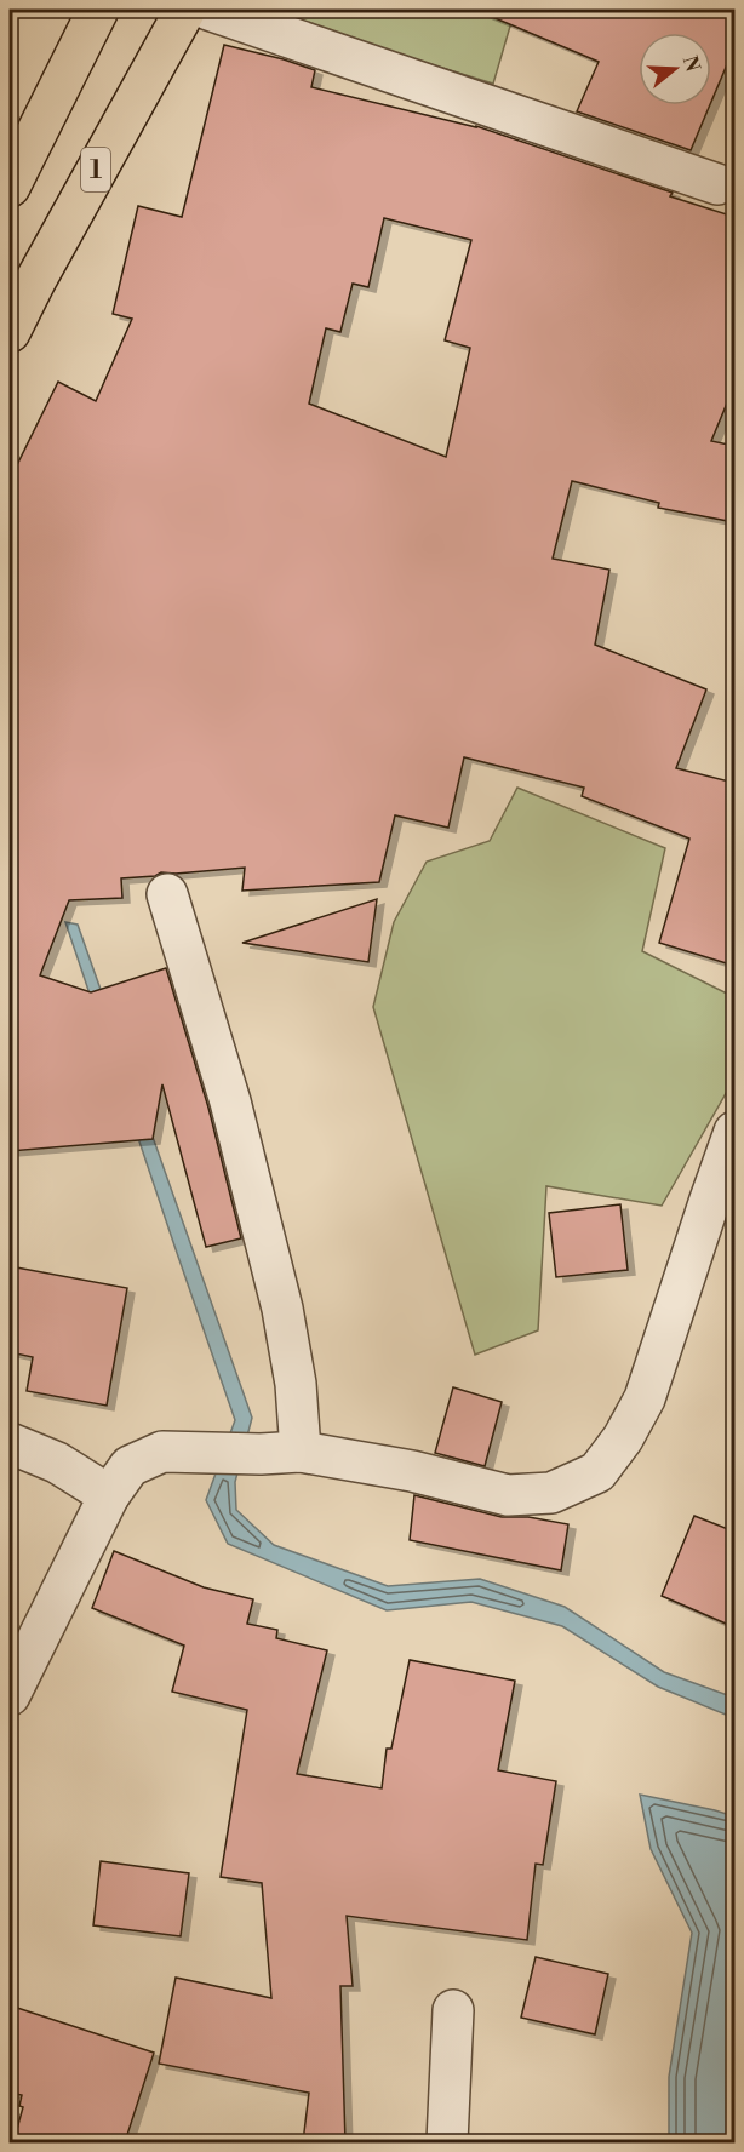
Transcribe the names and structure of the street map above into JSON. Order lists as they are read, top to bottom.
{
  "streets": {
    "highway": ["1"]
  },
  "north": "right"
}
